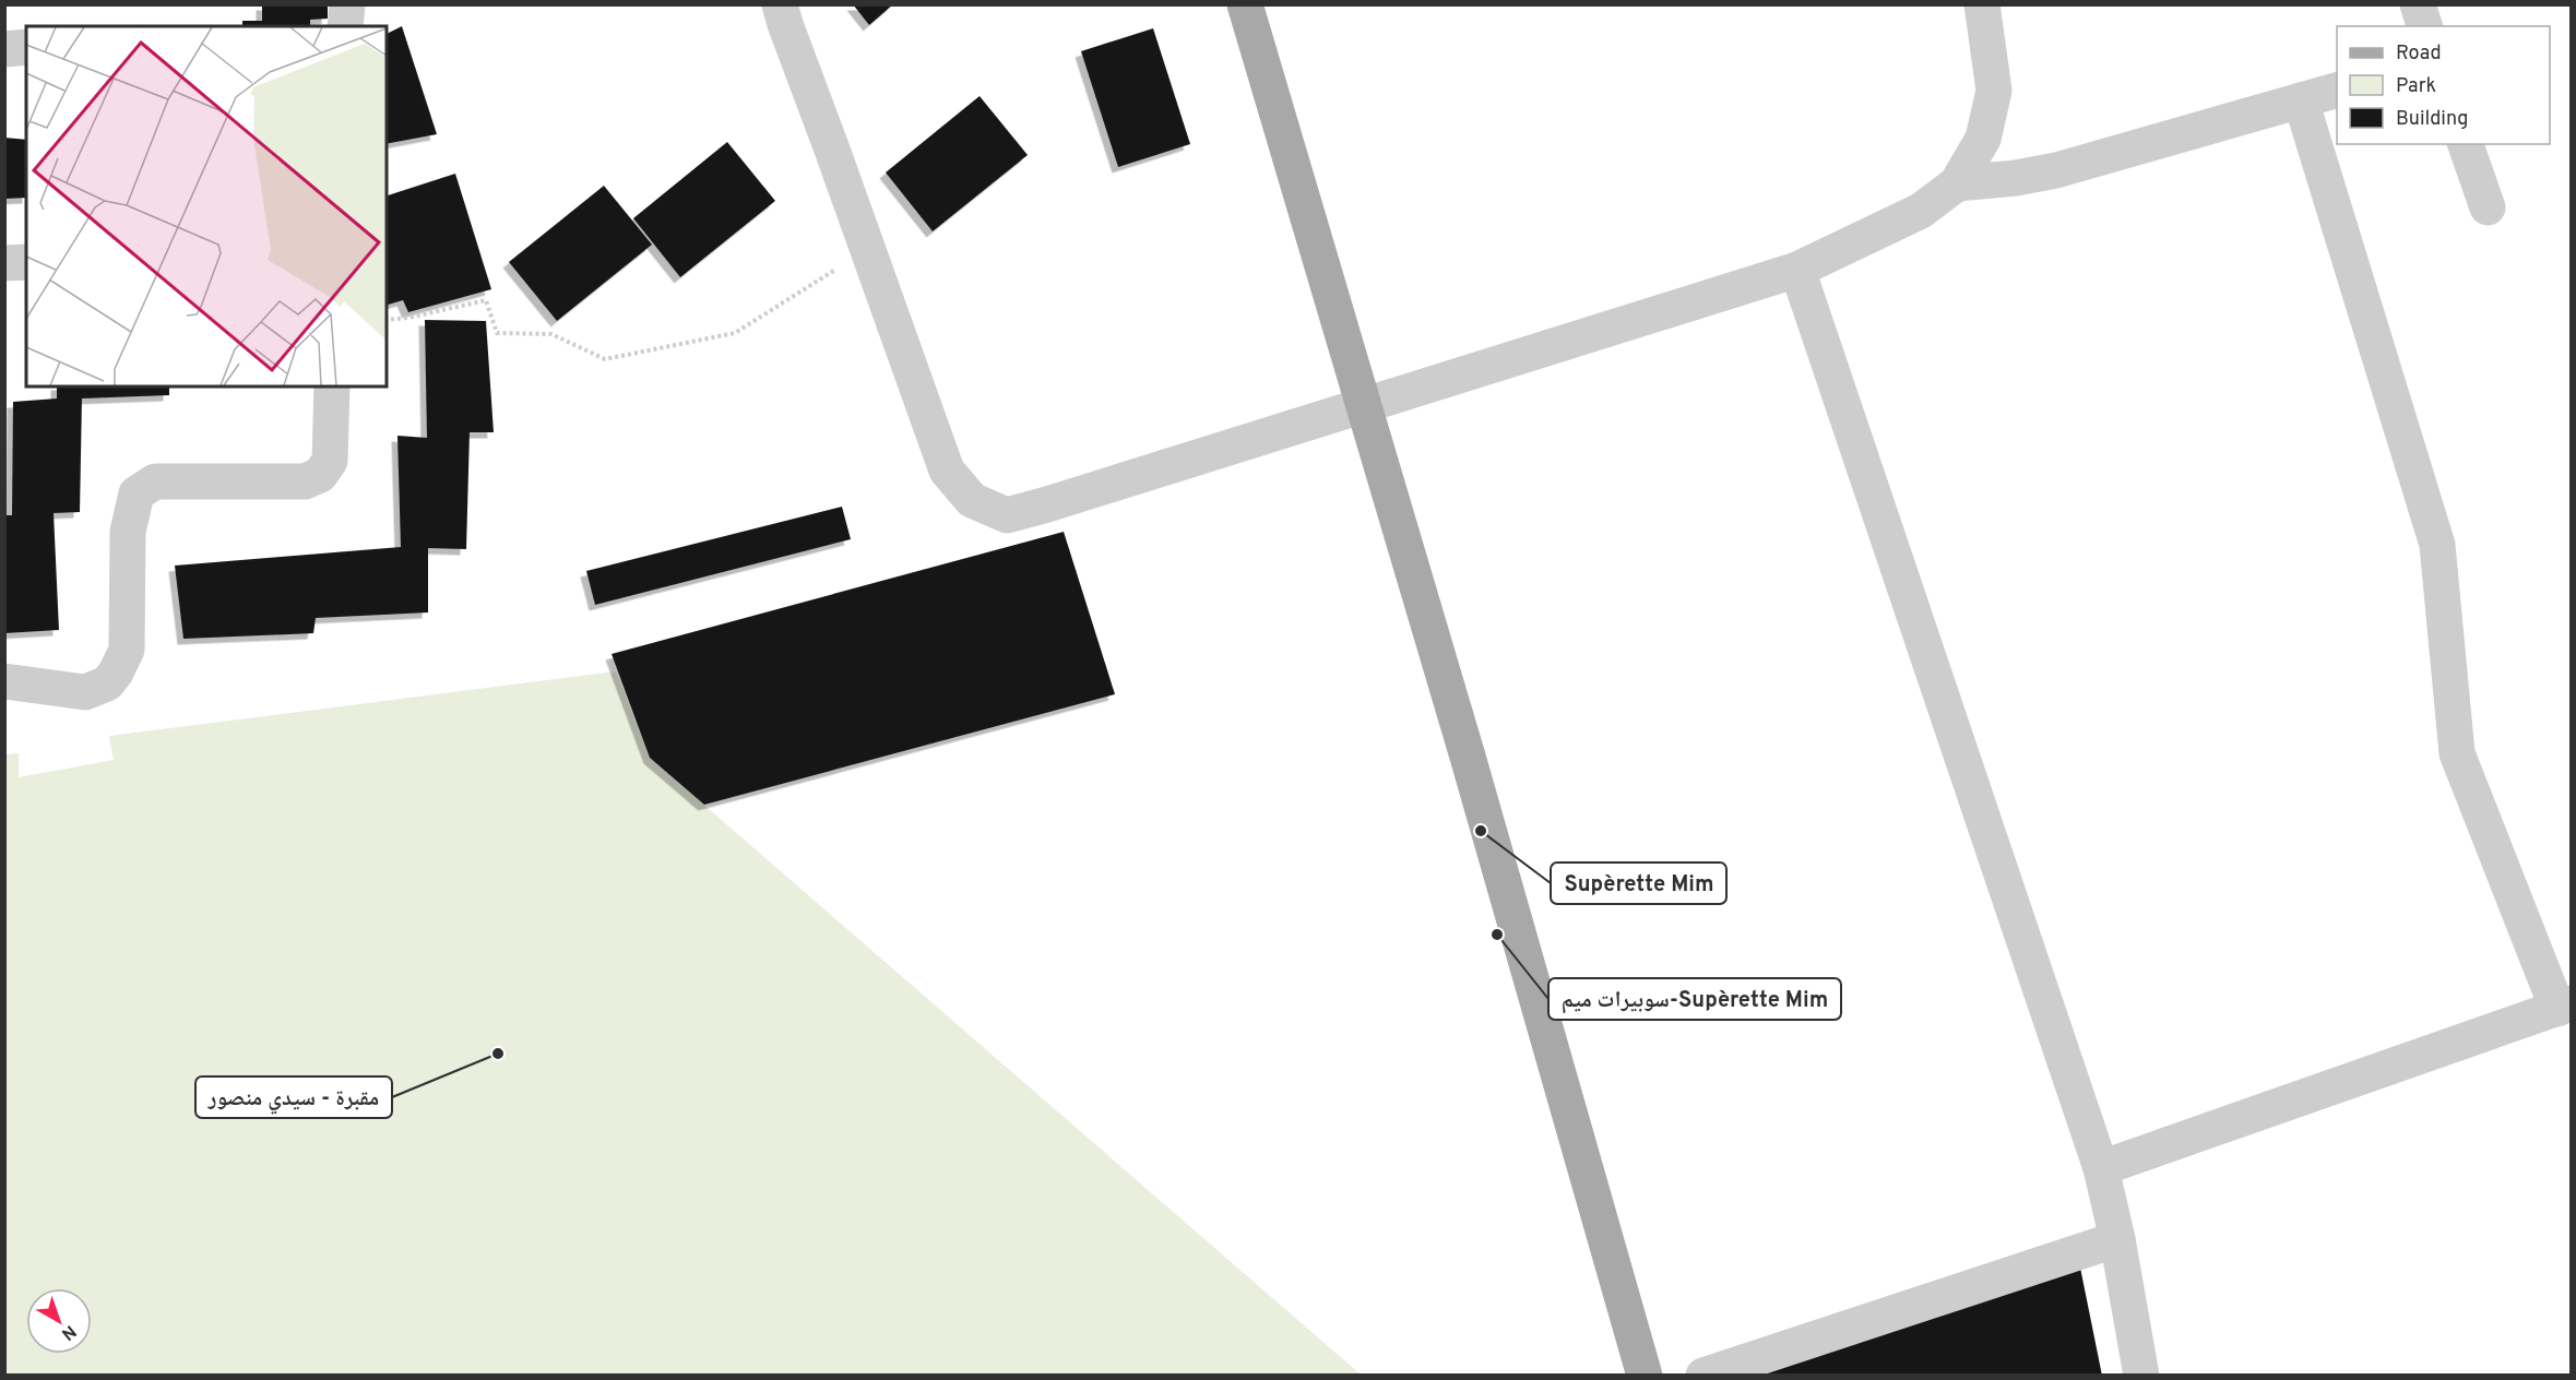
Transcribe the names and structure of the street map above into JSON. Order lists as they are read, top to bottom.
{
  "places": ["Supèrette Mim", "سوبيرات ميم-Supèrette Mim", "مقبرة - سيدي منصور"],
  "legend": ["Road", "Park", "Building"],
  "north": "bottom right"
}
